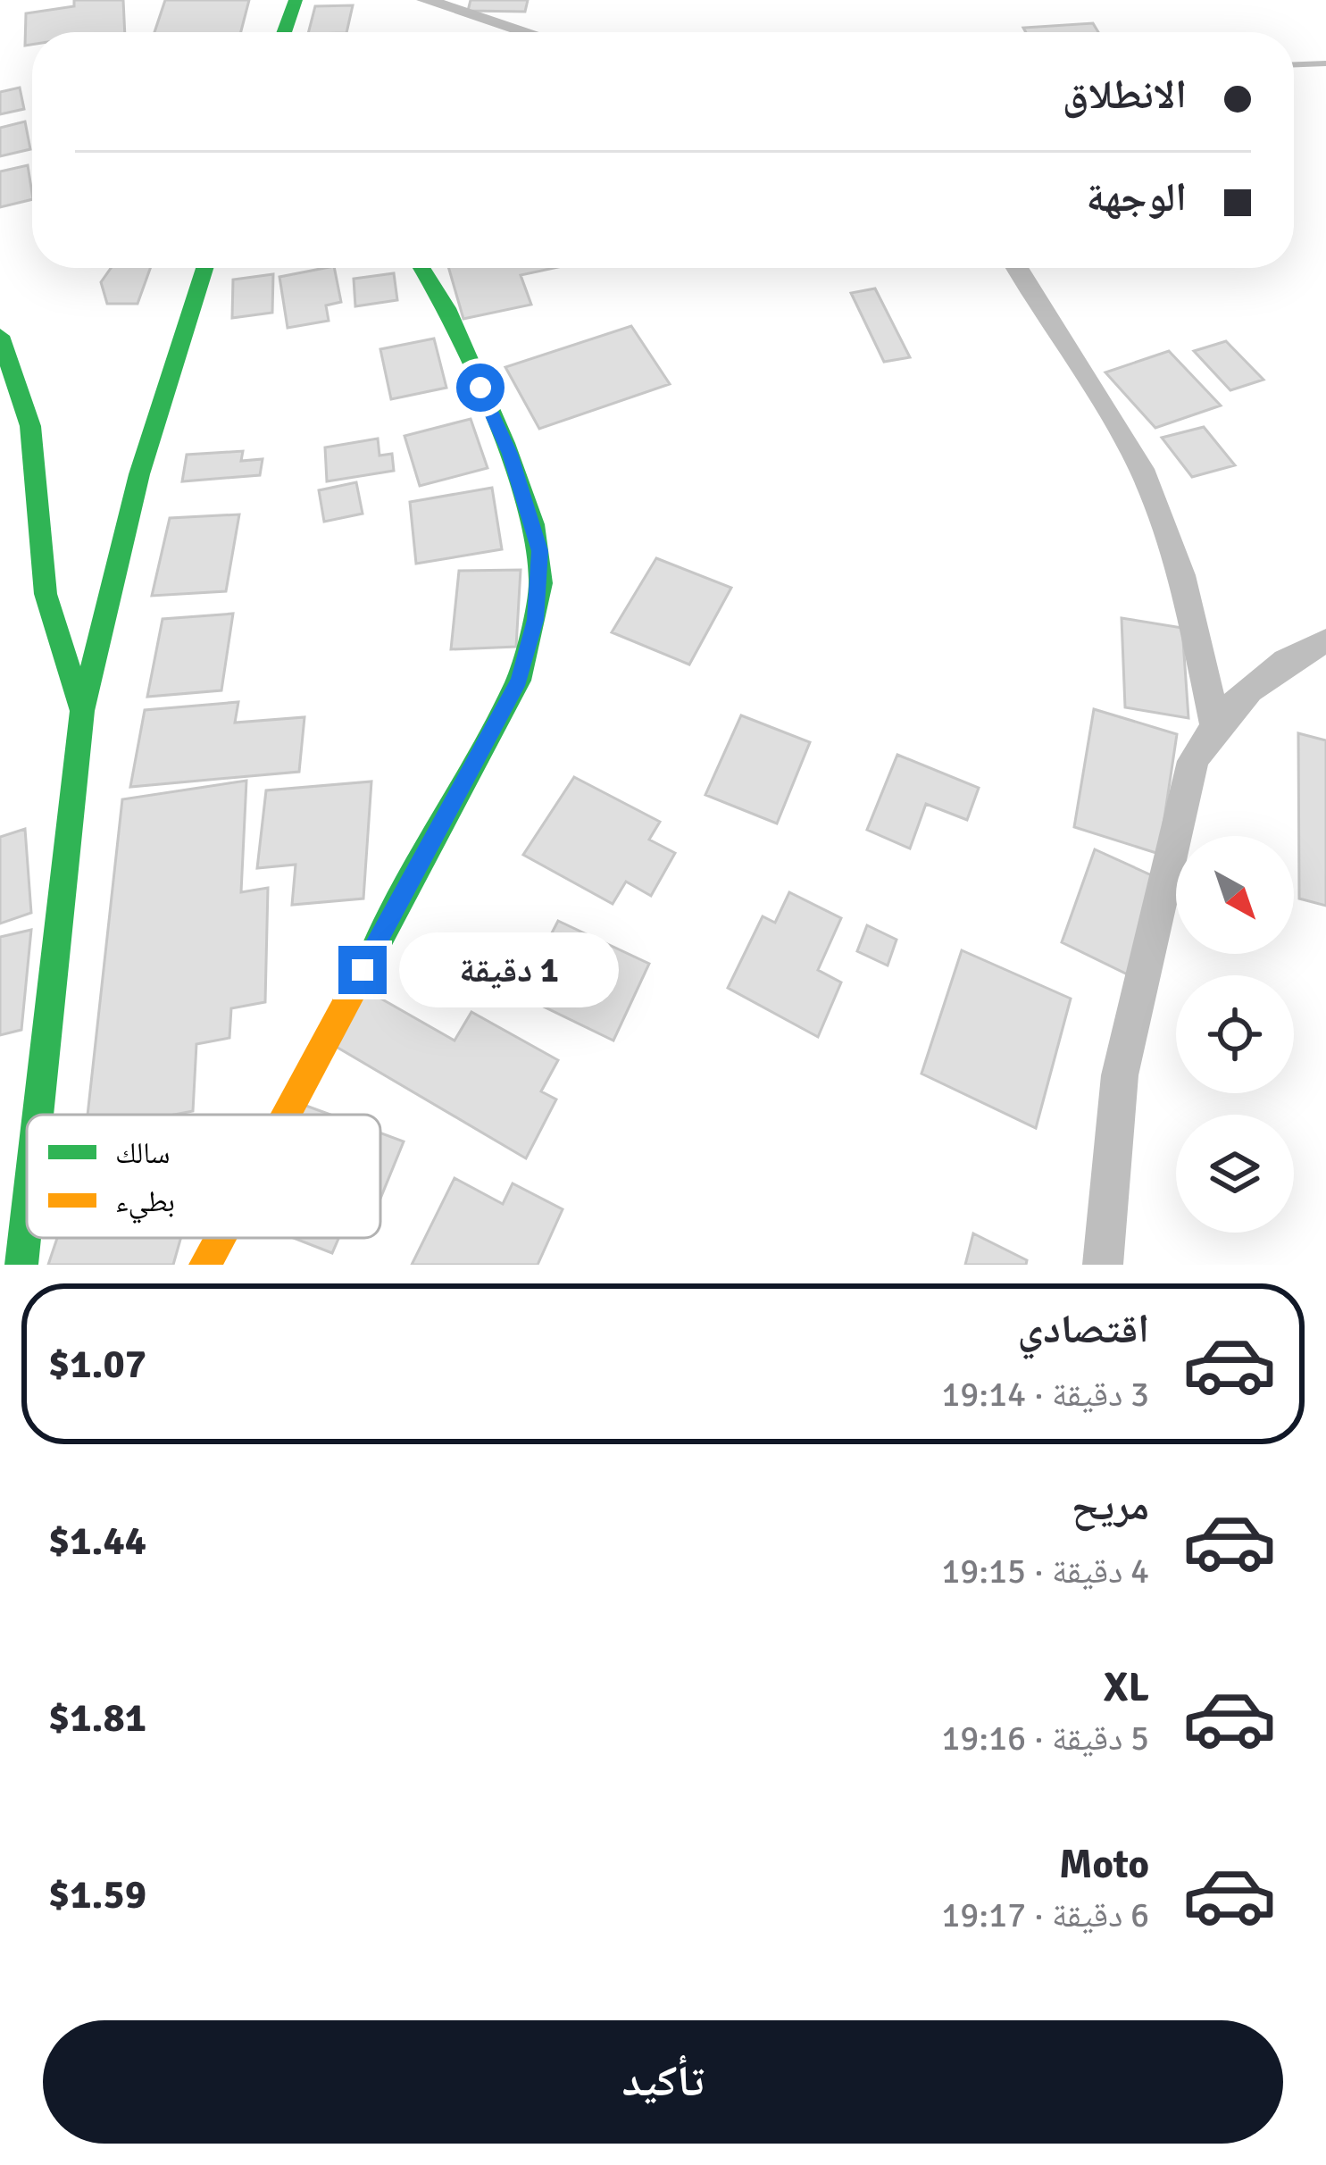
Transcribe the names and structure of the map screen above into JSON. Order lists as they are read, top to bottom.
{
  "legend": ["سالك", "بطيء"],
  "north": "bottom right",
  "page": {
    "banner": ["الانطلاق", "الوجهة"],
    "bubble": "1 دقيقة",
    "list": [
      {
        "name": "اقتصادي",
        "note": "3 دقيقة · 19:14",
        "value": "$1.07"
      },
      {
        "name": "مريح",
        "note": "4 دقيقة · 19:15",
        "value": "$1.44"
      },
      {
        "name": "XL",
        "note": "5 دقيقة · 19:16",
        "value": "$1.81"
      },
      {
        "name": "Moto",
        "note": "6 دقيقة · 19:17",
        "value": "$1.59"
      }
    ],
    "buttons": "تأكيد"
  }
}
